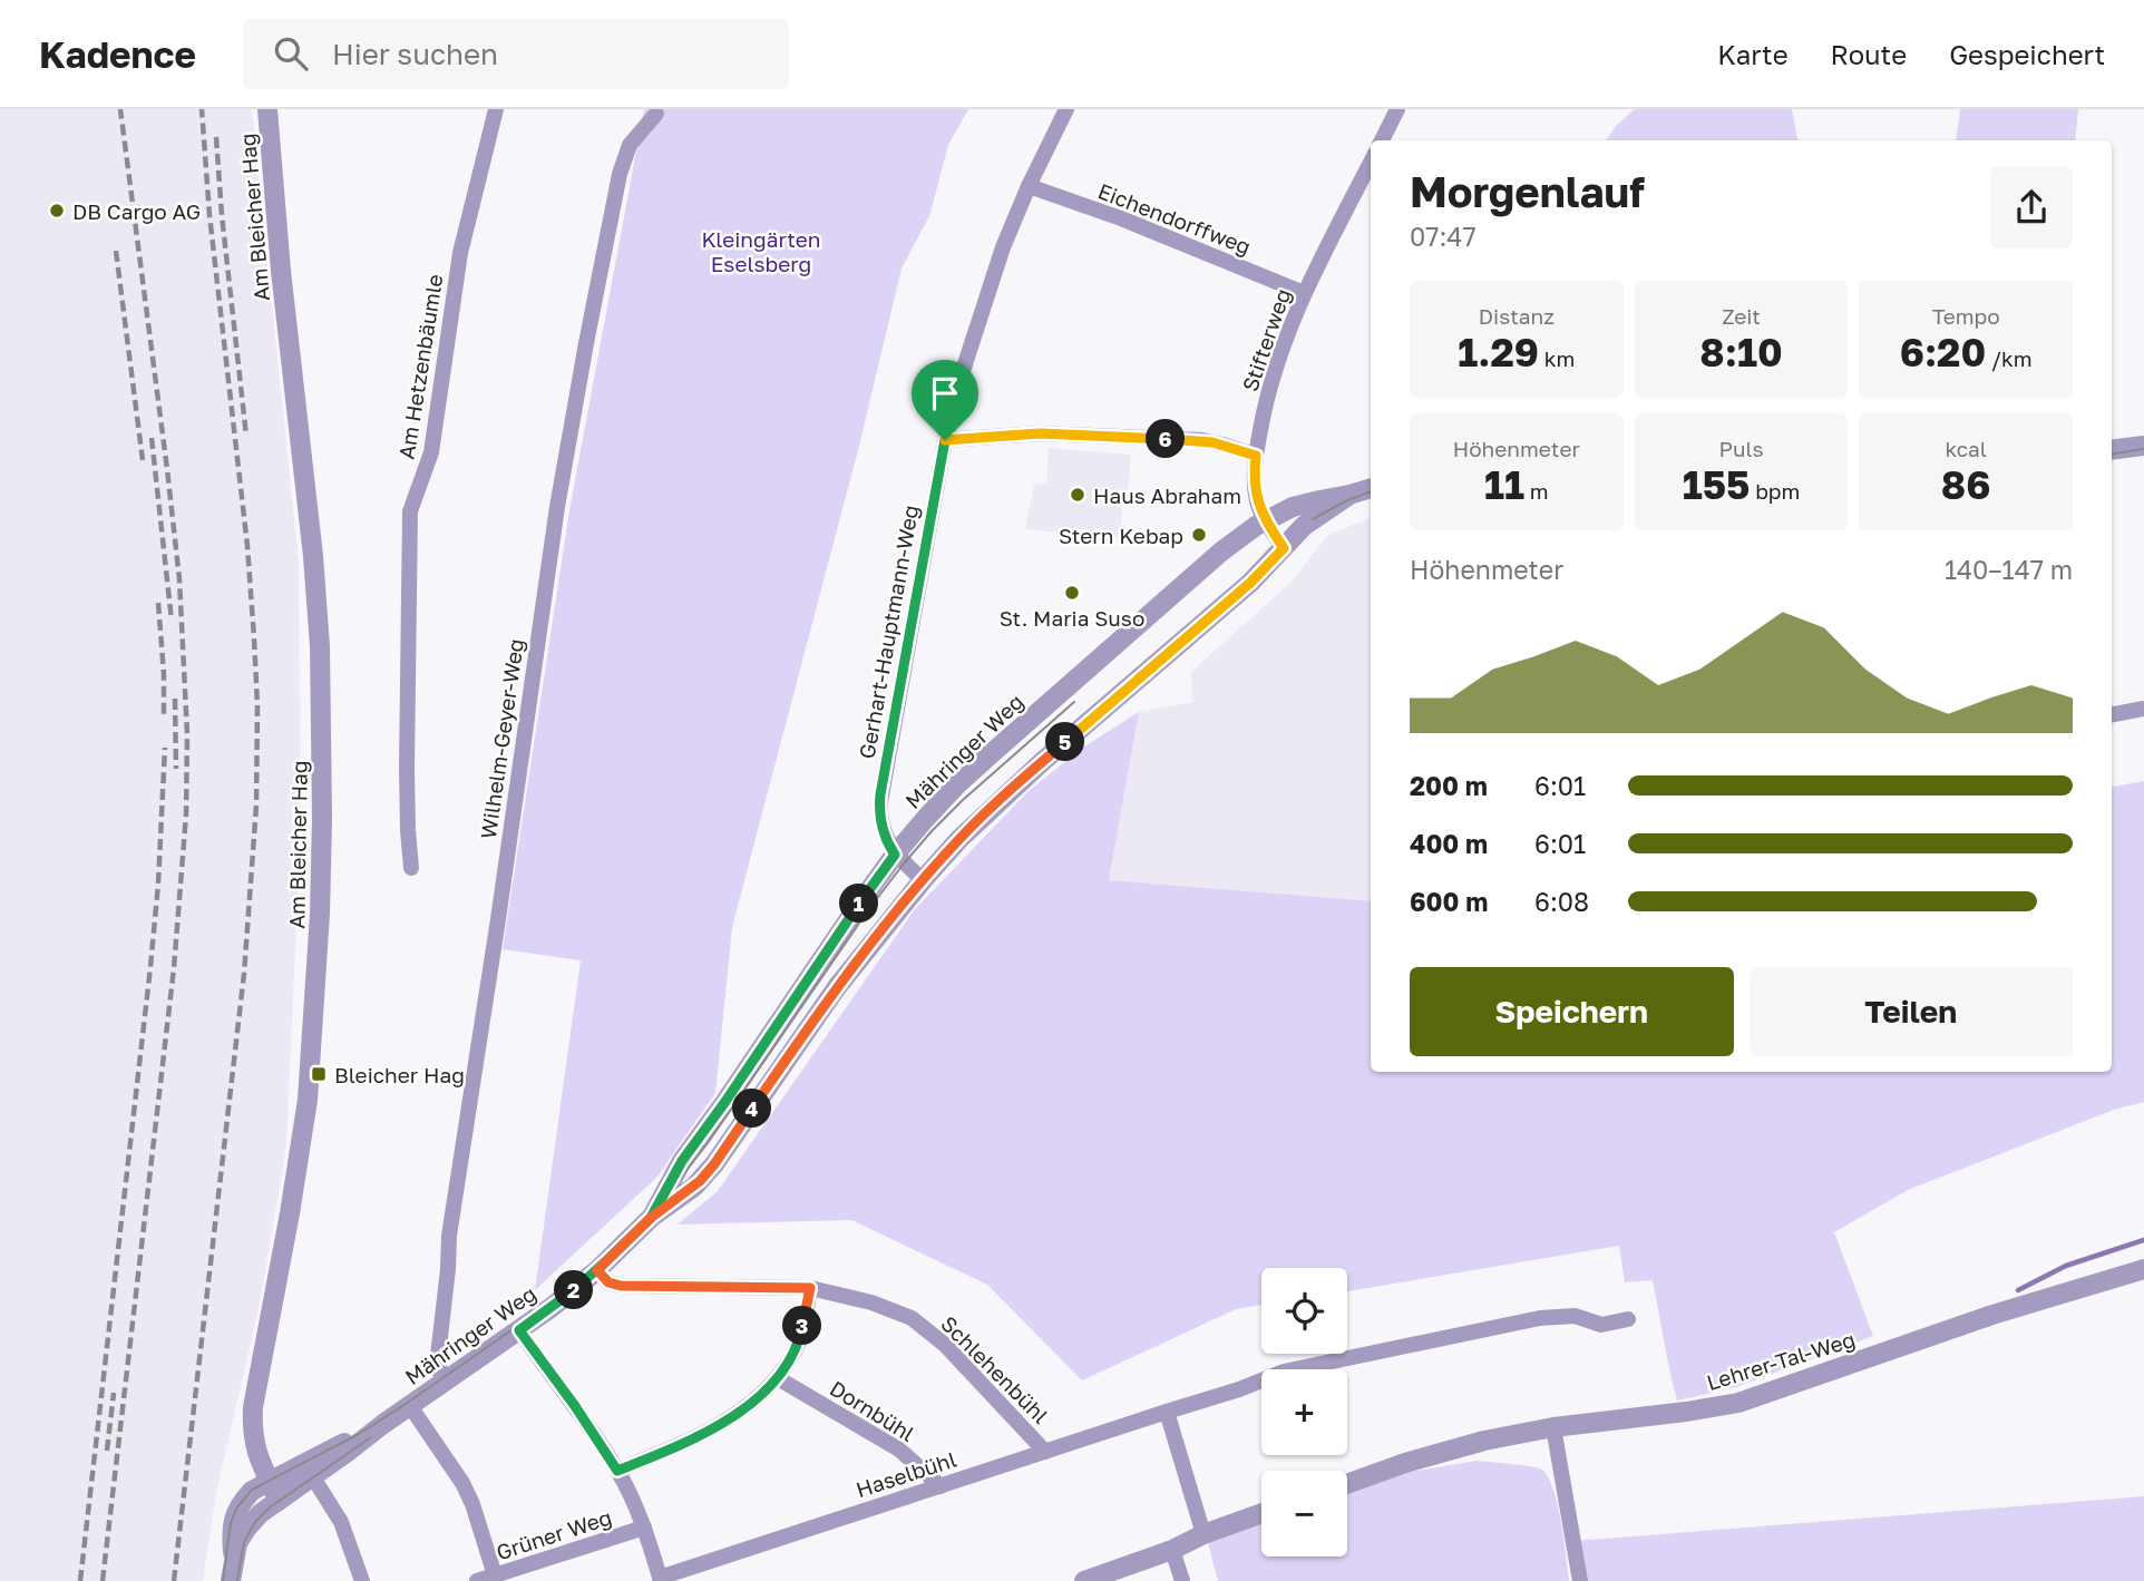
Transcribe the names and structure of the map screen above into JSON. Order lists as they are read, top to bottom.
{
  "streets": {
    "street": [
      "Am Bleicher Hag",
      "Eichendorffweg",
      "Stifterweg",
      "Am Hetzenbäumle",
      "Gerhart-Hauptmann-Weg",
      "Wilhelm-Geyer-Weg",
      "Mähringer Weg",
      "Lehrer-Tal-Weg",
      "Schlehenbühl",
      "Dornbühl",
      "Haselbühl",
      "Grüner Weg"
    ]
  },
  "crossings": [
    ["Am Bleicher Hag", "Mähringer Weg"],
    ["Eichendorffweg", "Stifterweg"],
    ["Eichendorffweg", "Gerhart-Hauptmann-Weg"],
    ["Stifterweg", "Mähringer Weg"],
    ["Gerhart-Hauptmann-Weg", "Mähringer Weg"],
    ["Wilhelm-Geyer-Weg", "Mähringer Weg"],
    ["Mähringer Weg", "Schlehenbühl"],
    ["Schlehenbühl", "Haselbühl"],
    ["Dornbühl", "Haselbühl"]
  ],
  "parks": ["Kleingärten Eselsberg"],
  "places": {
    "other": [
      "DB Cargo AG",
      "Haus Abraham",
      "Stern Kebap",
      "St. Maria Suso"
    ],
    "transit": ["Bleicher Hag"]
  },
  "page": {
    "header": "Kadence",
    "search": "Hier suchen",
    "nav": ["Karte", "Route", "Gespeichert"],
    "heading": ["Morgenlauf", "07:47"],
    "stats": [
      ["Distanz", "1.29 km"],
      ["Zeit", "8:10"],
      ["Tempo", "6:20 /km"],
      ["Höhenmeter", "11 m"],
      ["Puls", "155 bpm"],
      ["kcal", "86"]
    ],
    "pins": [
      "6",
      "5",
      "1",
      "4",
      "2",
      "3"
    ],
    "chart": ["Höhenmeter", "140–147 m"],
    "list": [
      {
        "name": "200 m",
        "note": "6:01"
      },
      {
        "name": "400 m",
        "note": "6:01"
      },
      {
        "name": "600 m",
        "note": "6:08"
      }
    ],
    "buttons": ["Speichern", "Teilen"],
    "map_buttons": ["+", "−"]
  }
}
